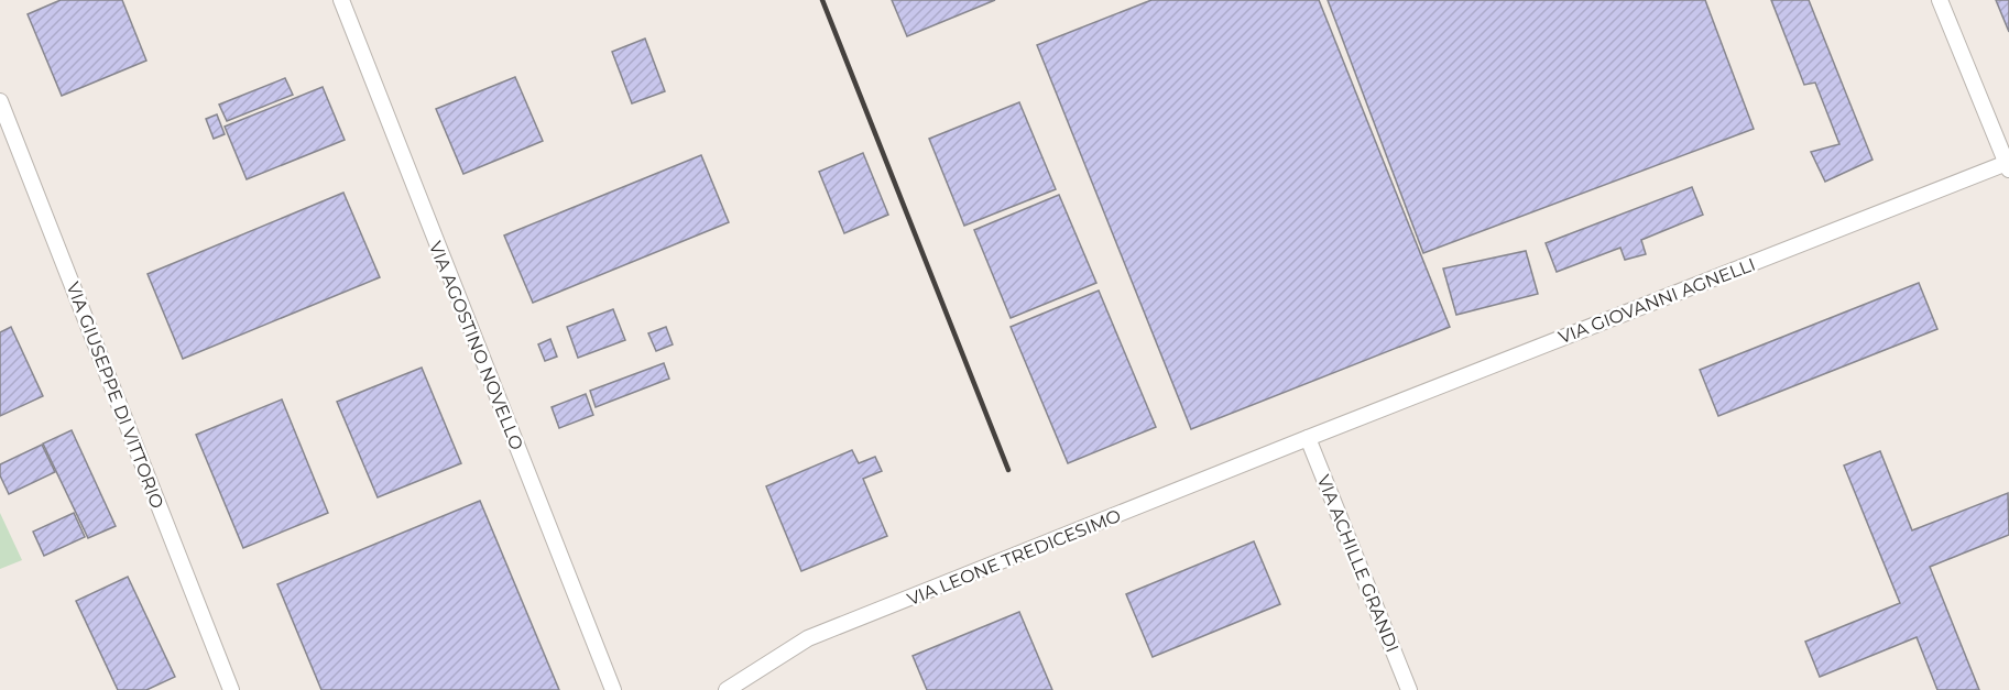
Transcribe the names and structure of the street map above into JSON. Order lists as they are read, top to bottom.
{
  "streets": {
    "street": [
      "VIA GIOVANNI AGNELLI",
      "VIA AGOSTINO NOVELLO",
      "VIA GIUSEPPE DI VITTORIO",
      "VIA LEONE TREDICESIMO",
      "VIA ACHILLE GRANDI"
    ]
  },
  "crossings": [
    ["VIA GIOVANNI AGNELLI", "VIA LEONE TREDICESIMO"],
    ["VIA GIOVANNI AGNELLI", "VIA ACHILLE GRANDI"],
    ["VIA LEONE TREDICESIMO", "VIA ACHILLE GRANDI"]
  ]
}
